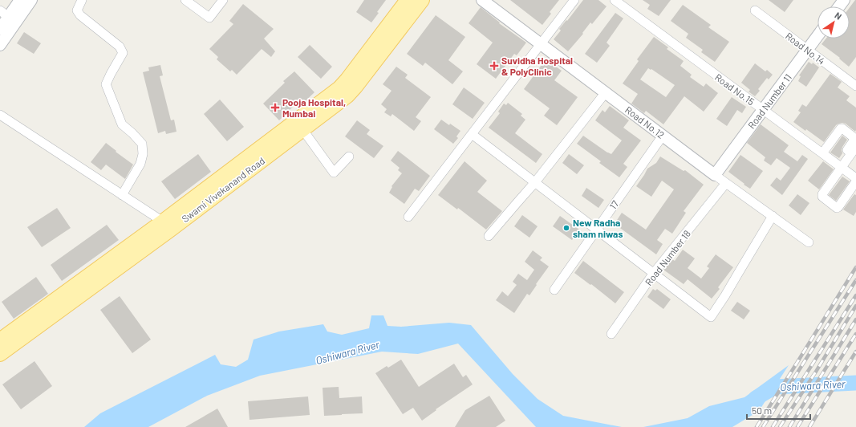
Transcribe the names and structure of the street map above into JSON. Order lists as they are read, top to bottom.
{
  "streets": {
    "main road": ["Swami Vivekanand Road"],
    "street": [
      "Road No.14",
      "Road No.15",
      "Road Number 11",
      "Road No.12",
      "17",
      "Road Number 18"
    ]
  },
  "crossings": [
    ["Road No.14", "Road Number 11"],
    ["Road No.15", "Road Number 11"],
    ["Road Number 11", "Road No.12"],
    ["Road No.12", "17"],
    ["Road No.12", "Road Number 18"]
  ],
  "water": ["Oshiwara River"],
  "places": {
    "health": ["Suvidha Hospital & PolyClinic", "Pooja Hospital, Mumbai"],
    "other": ["New Radha sham niwas"]
  },
  "scale_bar": "50 m",
  "north": "top right"
}
